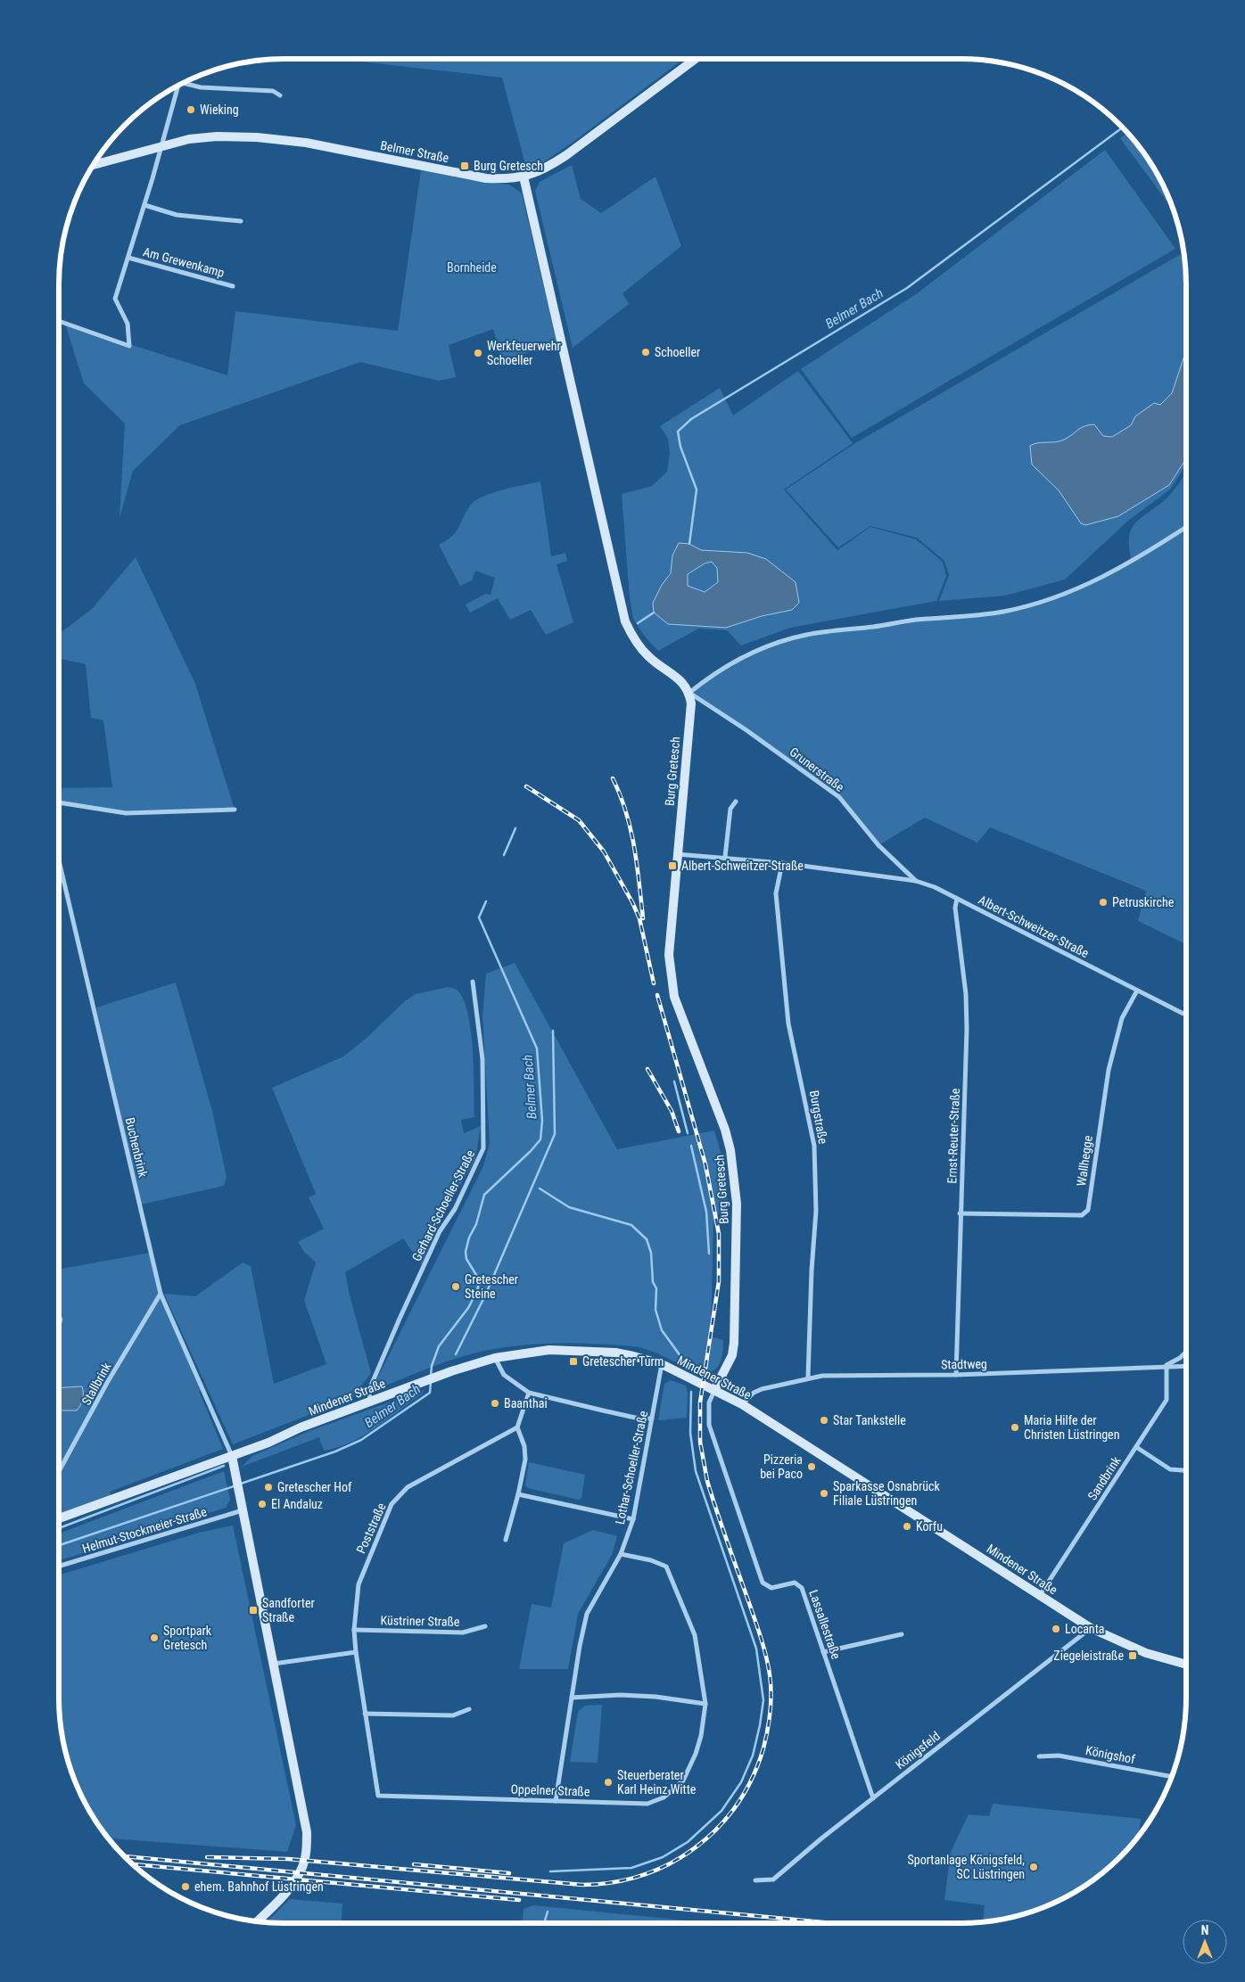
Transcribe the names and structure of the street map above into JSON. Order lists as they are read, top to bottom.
{
  "streets": {
    "street": [
      "Belmer Straße",
      "Am Grewenkamp",
      "Grunerstraße",
      "Burg Gretesch",
      "Albert-Schweitzer-Straße",
      "Burgstraße",
      "Ernst-Reuter-Straße",
      "Buchenbrink",
      "Wallhegge",
      "Gerhard-Schoeller-Straße",
      "Stadtweg",
      "Mindener Straße",
      "Stallbrink",
      "Lothar-Schoeller-Straße",
      "Sandbrink",
      "Poststraße",
      "Helmut-Stockmeier-Straße",
      "Küstriner Straße",
      "Lassallestraße",
      "Königsfeld",
      "Königshof",
      "Oppelner Straße"
    ]
  },
  "crossings": [
    ["Belmer Straße", "Am Grewenkamp"],
    ["Grunerstraße", "Burg Gretesch"],
    ["Grunerstraße", "Albert-Schweitzer-Straße"],
    ["Burg Gretesch", "Albert-Schweitzer-Straße"],
    ["Burg Gretesch", "Mindener Straße"],
    ["Burg Gretesch", "Lassallestraße"],
    ["Albert-Schweitzer-Straße", "Burgstraße"],
    ["Albert-Schweitzer-Straße", "Ernst-Reuter-Straße"],
    ["Albert-Schweitzer-Straße", "Wallhegge"],
    ["Burgstraße", "Stadtweg"],
    ["Ernst-Reuter-Straße", "Wallhegge"],
    ["Ernst-Reuter-Straße", "Stadtweg"],
    ["Buchenbrink", "Mindener Straße"],
    ["Buchenbrink", "Stallbrink"],
    ["Gerhard-Schoeller-Straße", "Mindener Straße"],
    ["Stadtweg", "Mindener Straße"],
    ["Stadtweg", "Sandbrink"],
    ["Mindener Straße", "Lothar-Schoeller-Straße"],
    ["Mindener Straße", "Sandbrink"],
    ["Mindener Straße", "Lassallestraße"],
    ["Mindener Straße", "Königsfeld"],
    ["Lothar-Schoeller-Straße", "Oppelner Straße"],
    ["Poststraße", "Küstriner Straße"],
    ["Poststraße", "Oppelner Straße"],
    ["Lassallestraße", "Königsfeld"]
  ],
  "water": ["Belmer Bach"],
  "parks": ["Bornheide"],
  "places": {
    "other": [
      "Wieking",
      "Schoeller",
      "Werkfeuerwehr Schoeller",
      "Petruskirche",
      "Gretescher Steine",
      "Baanthai",
      "Star Tankstelle",
      "Maria Hilfe der Christen Lüstringen",
      "Pizzeria bei Paco",
      "Gretescher Hof",
      "Sparkasse Osnabrück Filiale Lüstringen",
      "El Andaluz",
      "Korfu",
      "Locanta",
      "Sportpark Gretesch",
      "Steuerberater Karl Heinz Witte",
      "Sportanlage Königsfeld, SC Lüstringen",
      "ehem. Bahnhof Lüstringen"
    ],
    "transit": [
      "Burg Gretesch",
      "Albert-Schweitzer-Straße",
      "Gretescher Turm",
      "Sandforter Straße",
      "Ziegeleistraße"
    ]
  },
  "north": "top"
}
